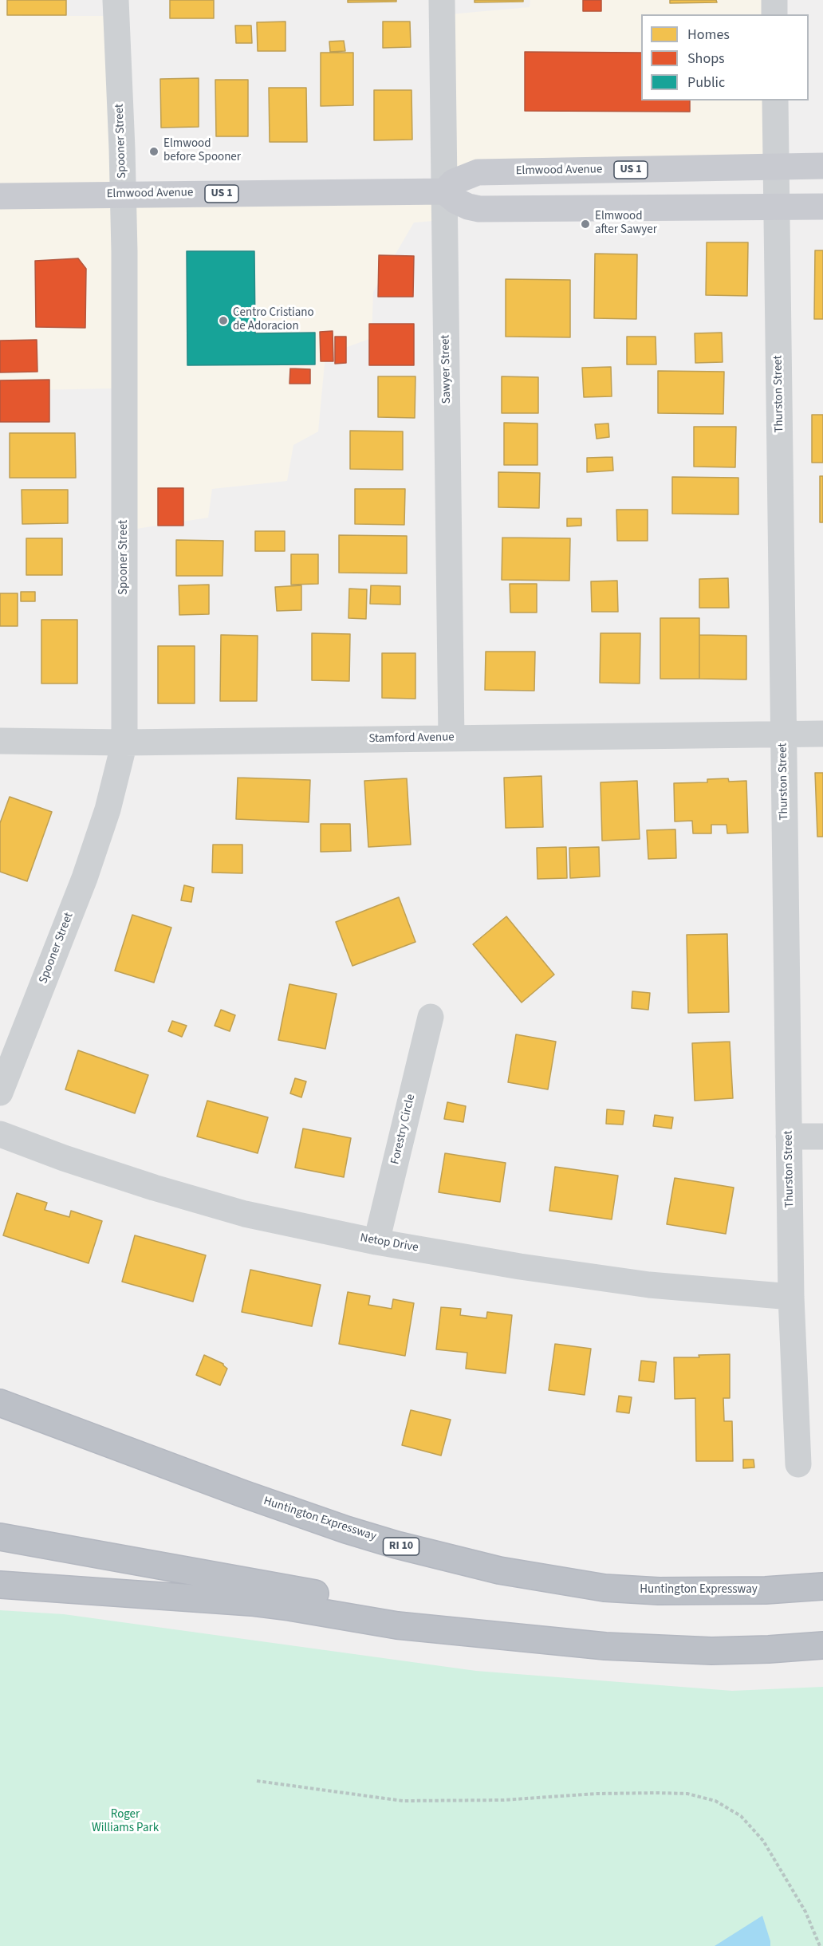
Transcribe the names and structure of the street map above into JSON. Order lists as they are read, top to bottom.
{
  "streets": {
    "highway": ["Huntington Expressway", "RI 10"],
    "main road": ["US 1", "Elmwood Avenue"],
    "street": [
      "Spooner Street",
      "Sawyer Street",
      "Thurston Street",
      "Stamford Avenue",
      "Forestry Circle",
      "Netop Drive"
    ]
  },
  "crossings": [
    ["Spooner Street", "Elmwood Avenue"],
    ["Spooner Street", "Stamford Avenue"],
    ["Elmwood Avenue", "Sawyer Street"],
    ["Elmwood Avenue", "Thurston Street"],
    ["Sawyer Street", "Stamford Avenue"],
    ["Thurston Street", "Stamford Avenue"],
    ["Thurston Street", "Netop Drive"],
    ["Forestry Circle", "Netop Drive"]
  ],
  "parks": ["Roger Williams Park"],
  "places": ["Elmwood before Spooner", "Elmwood after Sawyer", "Centro Cristiano de Adoracion"],
  "legend": ["Homes", "Shops", "Public"]
}
